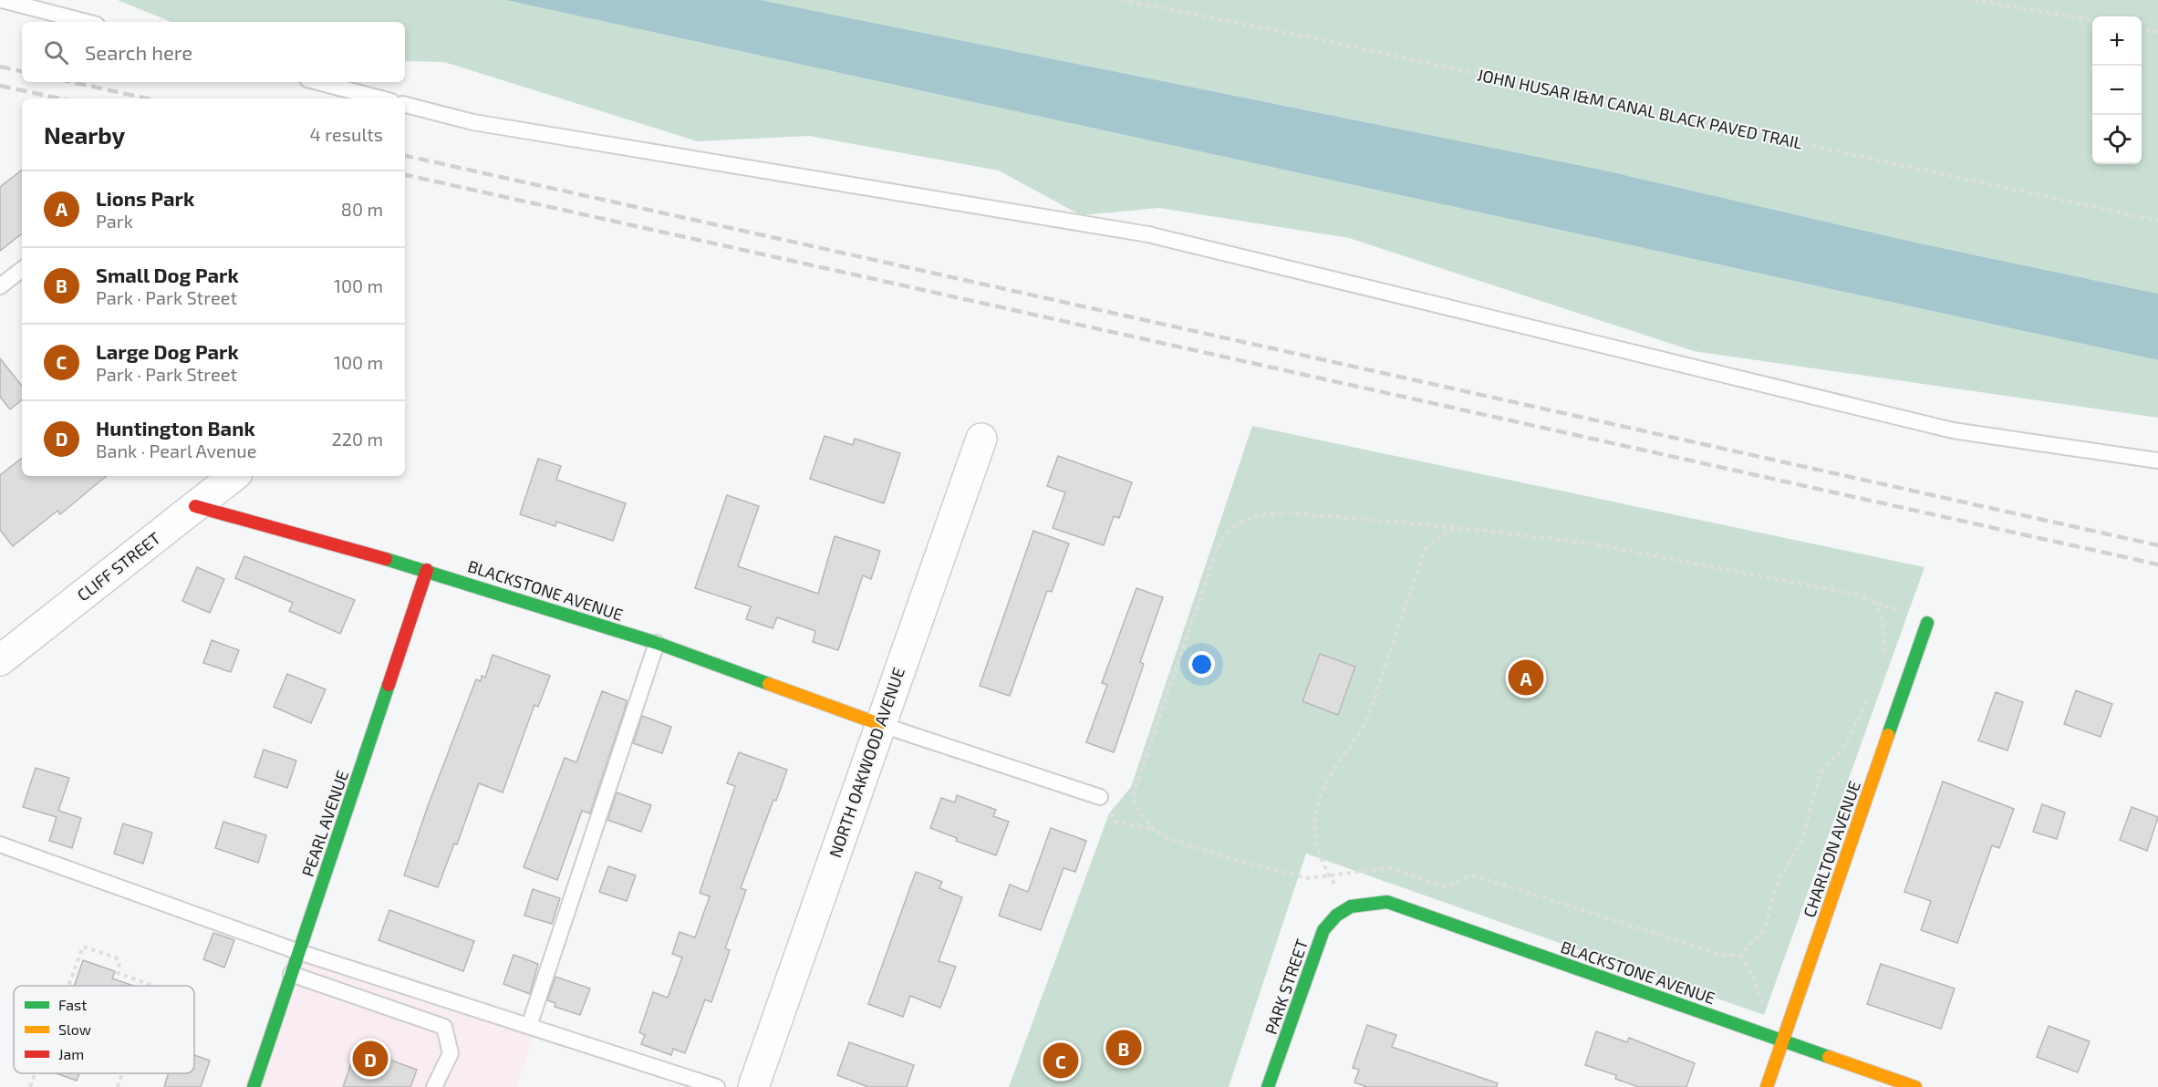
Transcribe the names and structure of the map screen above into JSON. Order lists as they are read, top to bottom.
{
  "streets": {
    "street": [
      "CLIFF STREET",
      "BLACKSTONE AVENUE",
      "NORTH OAKWOOD AVENUE",
      "PEARL AVENUE",
      "CHARLTON AVENUE",
      "PARK STREET"
    ],
    "path": ["JOHN HUSAR I&M CANAL BLACK PAVED TRAIL"]
  },
  "crossings": [
    ["CLIFF STREET", "BLACKSTONE AVENUE"],
    ["BLACKSTONE AVENUE", "NORTH OAKWOOD AVENUE"],
    ["BLACKSTONE AVENUE", "PEARL AVENUE"],
    ["BLACKSTONE AVENUE", "CHARLTON AVENUE"],
    ["BLACKSTONE AVENUE", "PARK STREET"]
  ],
  "legend": ["Fast", "Slow", "Jam"],
  "page": {
    "map_buttons": ["+", "−"],
    "search": "Search here",
    "heading": ["Nearby", "4 results"],
    "list": [
      {
        "mark": "A",
        "name": "Lions Park",
        "note": "Park",
        "value": "80 m"
      },
      {
        "mark": "B",
        "name": "Small Dog Park",
        "note": "Park · Park Street",
        "value": "100 m"
      },
      {
        "mark": "C",
        "name": "Large Dog Park",
        "note": "Park · Park Street",
        "value": "100 m"
      },
      {
        "mark": "D",
        "name": "Huntington Bank",
        "note": "Bank · Pearl Avenue",
        "value": "220 m"
      }
    ],
    "pins": [
      "A",
      "B",
      "D",
      "C"
    ]
  }
}
